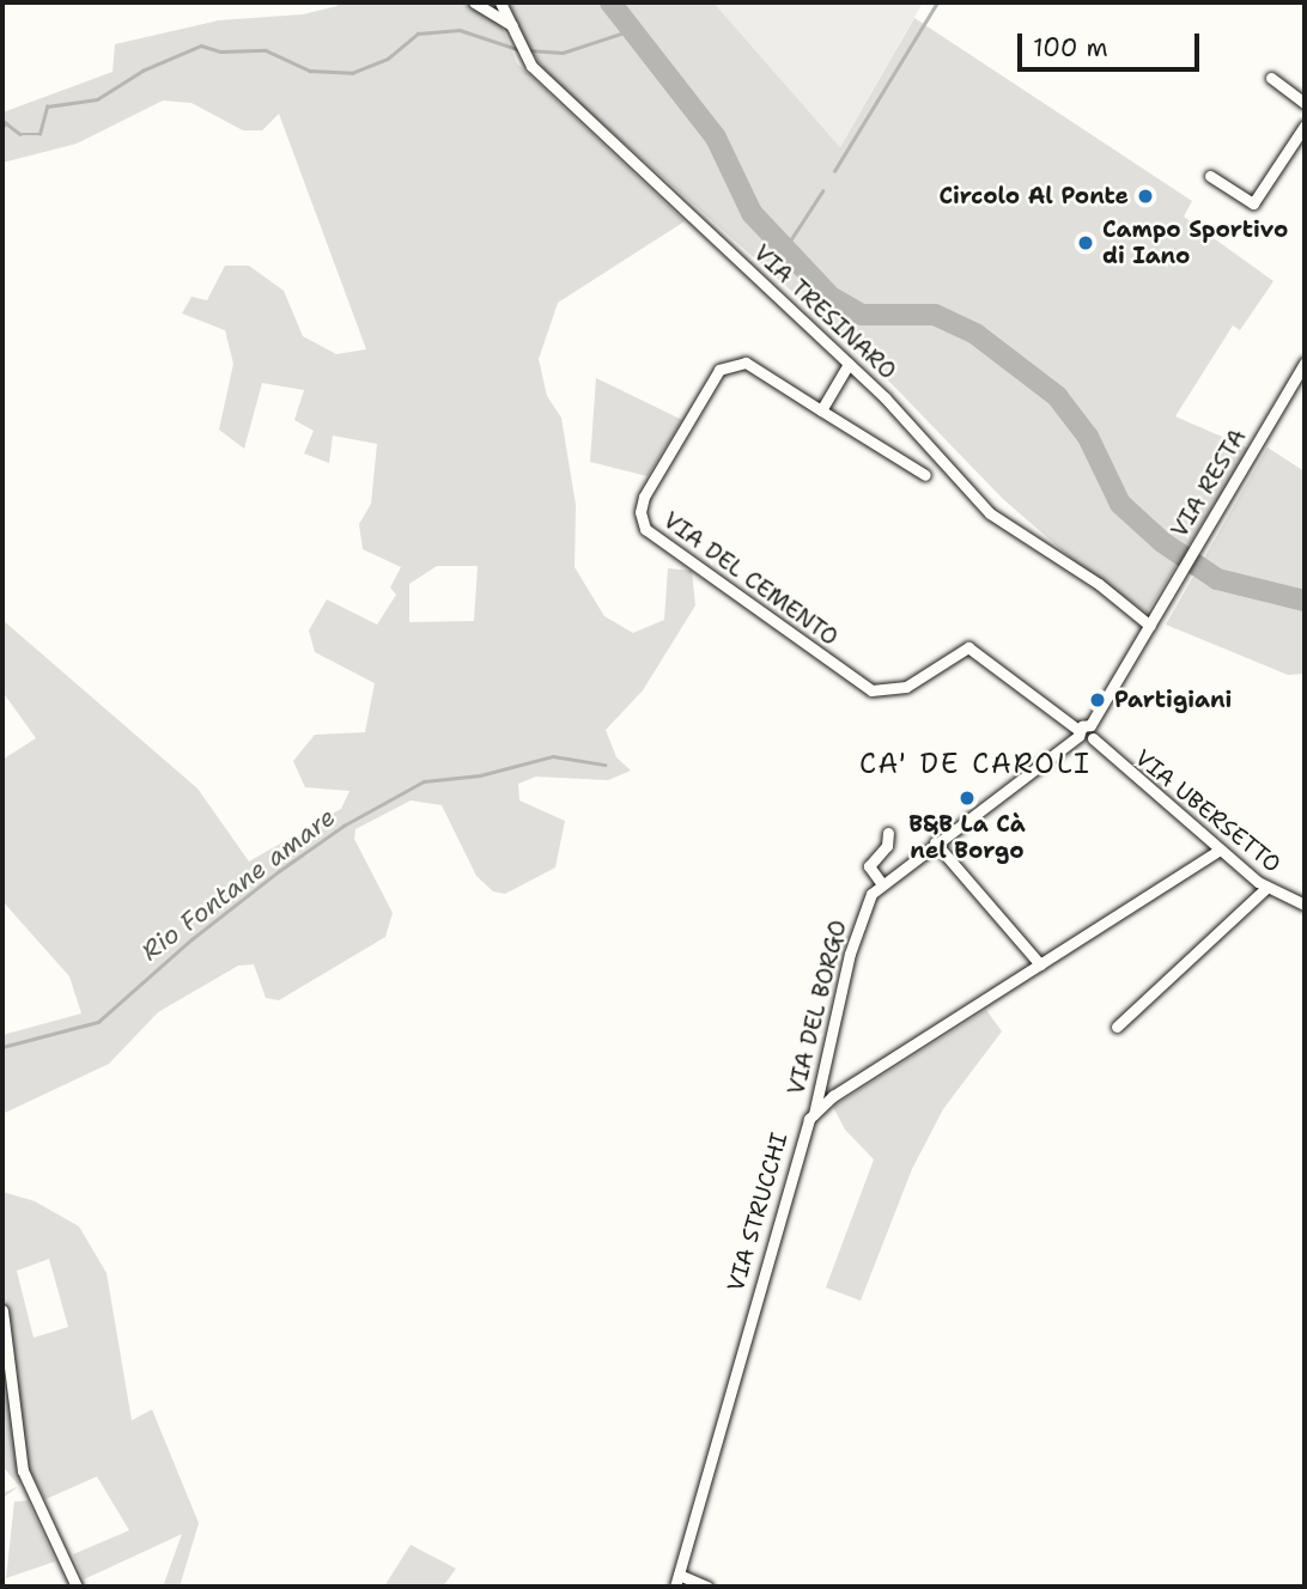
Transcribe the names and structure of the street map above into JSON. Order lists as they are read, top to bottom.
{
  "streets": {
    "street": [
      "VIA TRESINARO",
      "VIA RESTA",
      "VIA DEL CEMENTO",
      "VIA UBERSETTO",
      "VIA DEL BORGO",
      "VIA STRUCCHI"
    ]
  },
  "crossings": [
    ["VIA TRESINARO", "VIA RESTA"],
    ["VIA DEL CEMENTO", "VIA DEL BORGO"],
    ["VIA UBERSETTO", "VIA STRUCCHI"],
    ["VIA DEL BORGO", "VIA STRUCCHI"]
  ],
  "districts": ["CA' DE CAROLI"],
  "water": ["Rio Fontane amare"],
  "places": [
    "Circolo Al Ponte",
    "Campo Sportivo di Iano",
    "Partigiani",
    "B&B La Cà nel Borgo"
  ],
  "scale_bar": "100 m"
}
